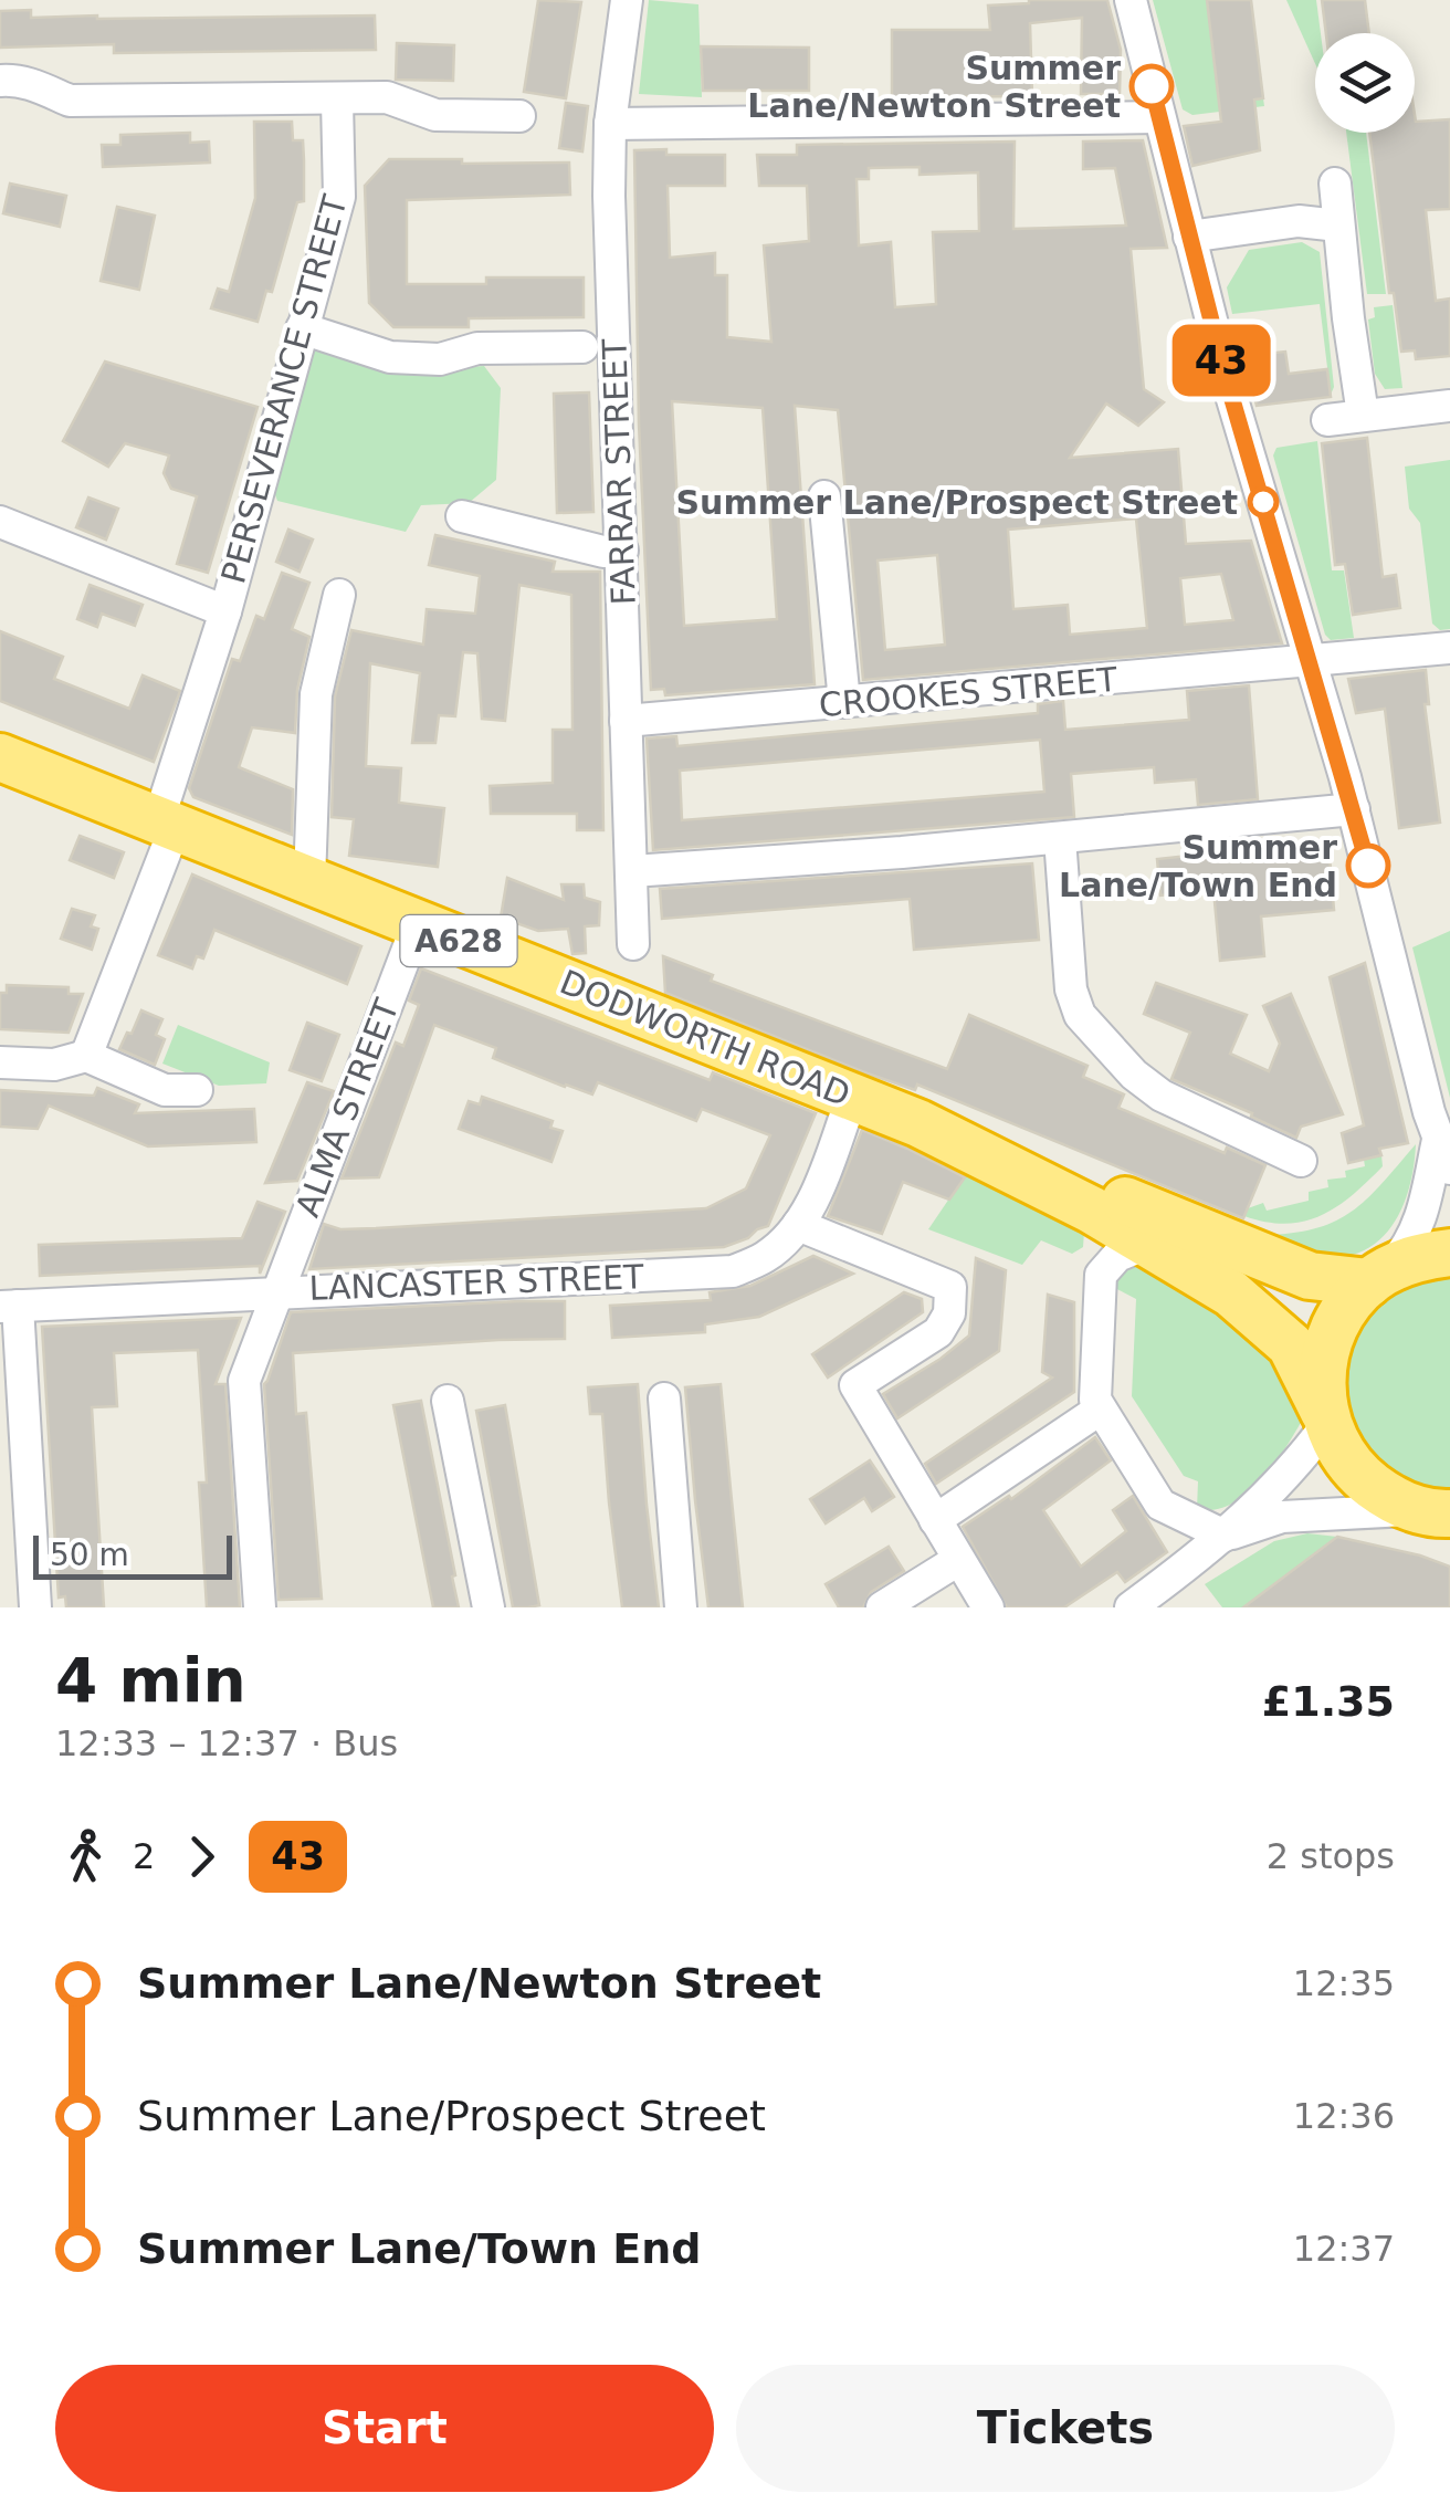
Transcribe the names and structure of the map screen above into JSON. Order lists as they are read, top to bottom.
{
  "streets": {
    "highway": ["A628", "DODWORTH ROAD"],
    "street": [
      "PERSEVERANCE STREET",
      "FARRAR STREET",
      "CROOKES STREET",
      "ALMA STREET",
      "LANCASTER STREET"
    ]
  },
  "crossings": [
    ["PERSEVERANCE STREET", "DODWORTH ROAD"],
    ["FARRAR STREET", "CROOKES STREET"],
    ["DODWORTH ROAD", "ALMA STREET"],
    ["DODWORTH ROAD", "LANCASTER STREET"],
    ["ALMA STREET", "LANCASTER STREET"]
  ],
  "places": ["Summer Lane/Newton Street", "Summer Lane/Prospect Street", "Summer Lane/Town End"],
  "lines": ["bus line 43"],
  "scale_bar": "50 m",
  "page": {
    "on_map": "43",
    "scale": "50 m",
    "heading": ["4 min", "12:33 – 12:37 · Bus", "£1.35"],
    "legs": ["2", "43", "2 stops"],
    "list": [
      {
        "name": "Summer Lane/Newton Street",
        "value": "12:35"
      },
      {
        "name": "Summer Lane/Prospect Street",
        "value": "12:36"
      },
      {
        "name": "Summer Lane/Town End",
        "value": "12:37"
      }
    ],
    "buttons": ["Start", "Tickets"]
  }
}
